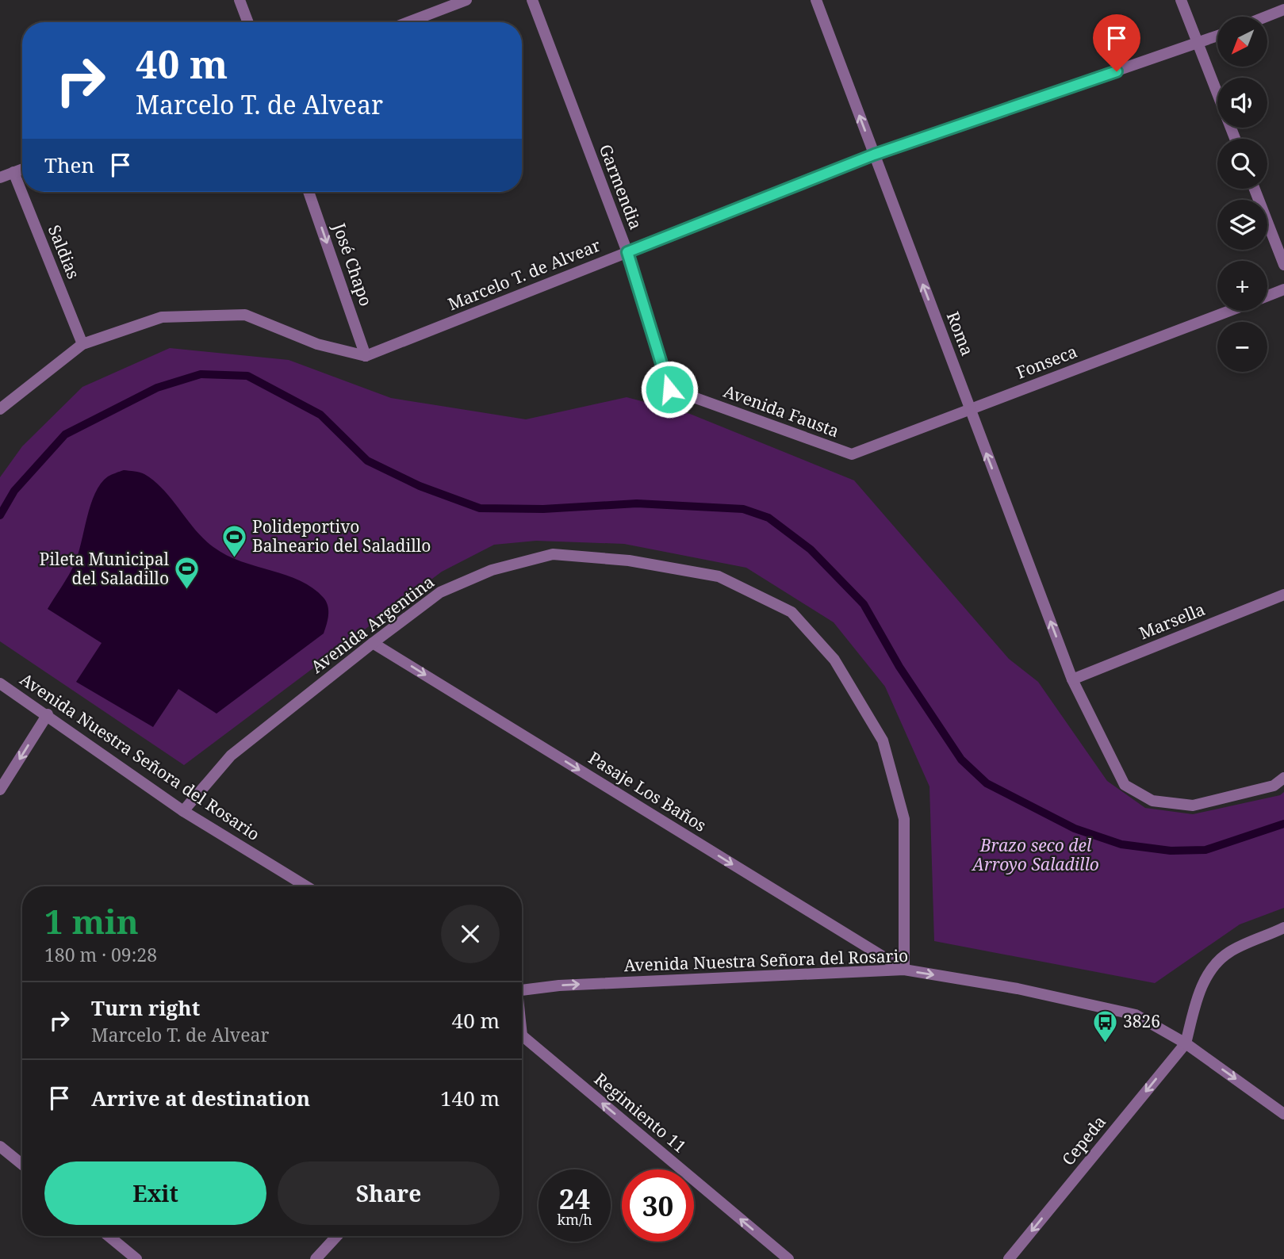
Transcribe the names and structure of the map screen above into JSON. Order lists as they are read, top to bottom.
{
  "streets": {
    "street": [
      "Garmendia",
      "Saldias",
      "José Chapo",
      "Marcelo T. de Alvear",
      "Roma",
      "Fonseca",
      "Avenida Fausta",
      "Marsella",
      "Avenida Argentina",
      "Avenida Nuestra Señora del Rosario",
      "Pasaje Los Baños",
      "Regimiento 11",
      "Cepeda"
    ]
  },
  "crossings": [
    ["Garmendia", "Marcelo T. de Alvear"],
    ["Garmendia", "Avenida Fausta"],
    ["José Chapo", "Marcelo T. de Alvear"],
    ["Marcelo T. de Alvear", "Roma"],
    ["Roma", "Fonseca"],
    ["Roma", "Marsella"],
    ["Fonseca", "Avenida Fausta"],
    ["Avenida Argentina", "Avenida Nuestra Señora del Rosario"],
    ["Avenida Argentina", "Pasaje Los Baños"],
    ["Avenida Nuestra Señora del Rosario", "Pasaje Los Baños"],
    ["Avenida Nuestra Señora del Rosario", "Cepeda"]
  ],
  "one_way": [
    "José Chapo",
    "Roma",
    "Avenida Nuestra Señora del Rosario",
    "Pasaje Los Baños",
    "Regimiento 11",
    "Cepeda"
  ],
  "parks": ["Brazo seco del Arroyo Saladillo"],
  "places": {
    "sports": ["Polideportivo Balneario del Saladillo", "Pileta Municipal del Saladillo"],
    "bus stop": ["3826"]
  },
  "north": "bottom left",
  "page": {
    "map_buttons": ["+", "−"],
    "turn": ["40 m", "Marcelo T. de Alvear"],
    "then": "Then",
    "heading": ["1 min", "180 m · 09:28"],
    "list": [
      {
        "name": "Turn right",
        "note": "Marcelo T. de Alvear",
        "value": "40 m"
      },
      {
        "name": "Arrive at destination",
        "value": "140 m"
      }
    ],
    "buttons": ["Exit", "Share"],
    "speed": "24 km/h",
    "limit": "30"
  }
}
